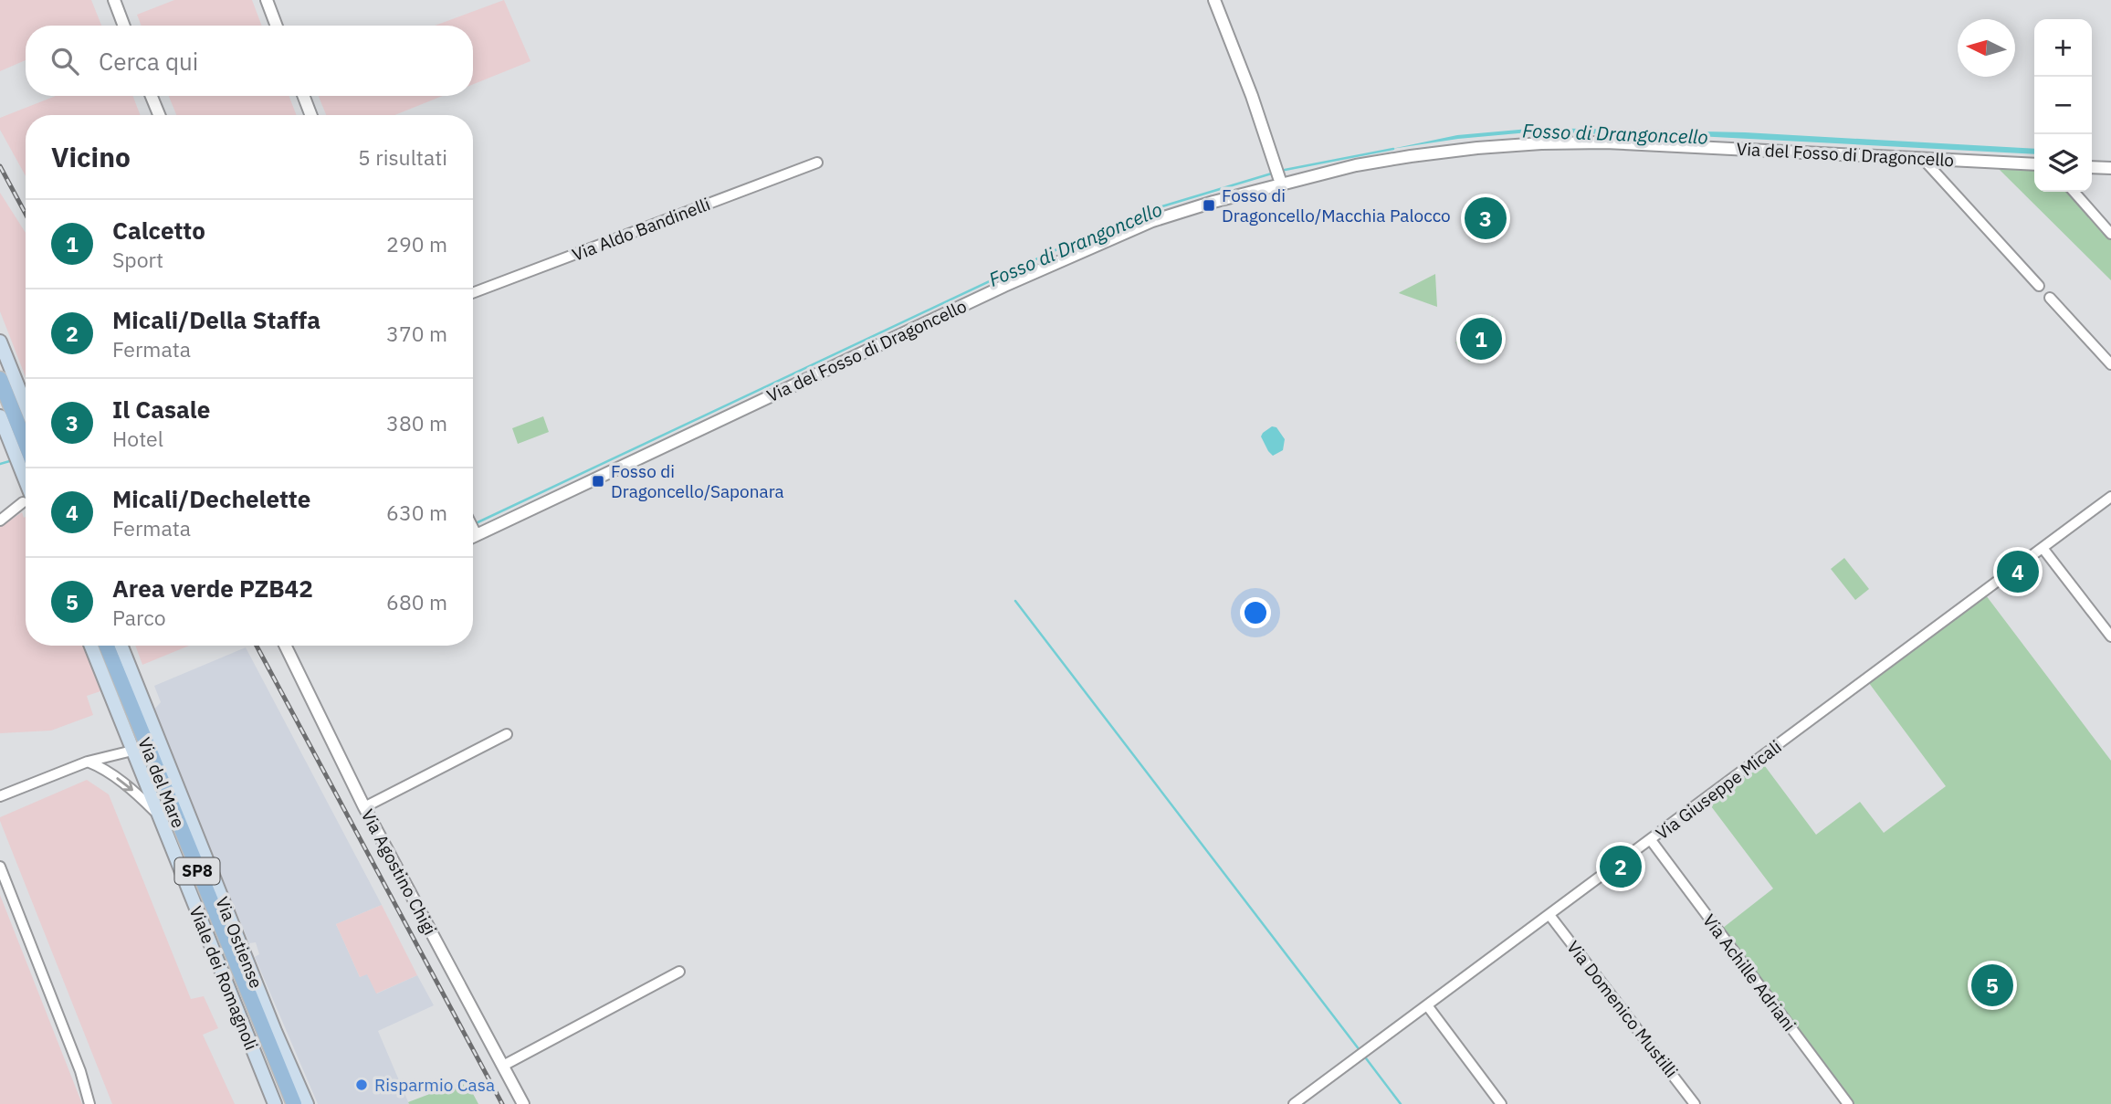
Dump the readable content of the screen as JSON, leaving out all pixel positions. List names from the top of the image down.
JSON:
{
  "streets": {
    "main road": [
      "Via del Mare",
      "SP8",
      "Via Ostiense",
      "Viale dei Romagnoli"
    ],
    "street": [
      "Via del Fosso di Dragoncello",
      "Via Aldo Bandinelli",
      "Via Giuseppe Micali",
      "Via Agostino Chigi",
      "Via Achille Adriani",
      "Via Domenico Mustilli"
    ]
  },
  "crossings": [
    ["Via Giuseppe Micali", "Via Achille Adriani"],
    ["Via Giuseppe Micali", "Via Domenico Mustilli"]
  ],
  "water": ["Fosso di Drangoncello"],
  "places": {
    "transit": ["Fosso di Dragoncello/Macchia Palocco", "Fosso di Dragoncello/Saponara"],
    "other": ["Risparmio Casa"]
  },
  "north": "left",
  "page": {
    "map_buttons": ["+", "−"],
    "search": "Cerca qui",
    "heading": ["Vicino", "5 risultati"],
    "pins": [
      "3",
      "1",
      "4",
      "2",
      "5"
    ],
    "list": [
      {
        "mark": "1",
        "name": "Calcetto",
        "note": "Sport",
        "value": "290 m"
      },
      {
        "mark": "2",
        "name": "Micali/Della Staffa",
        "note": "Fermata",
        "value": "370 m"
      },
      {
        "mark": "3",
        "name": "Il Casale",
        "note": "Hotel",
        "value": "380 m"
      },
      {
        "mark": "4",
        "name": "Micali/Dechelette",
        "note": "Fermata",
        "value": "630 m"
      },
      {
        "mark": "5",
        "name": "Area verde PZB42",
        "note": "Parco",
        "value": "680 m"
      }
    ]
  }
}
